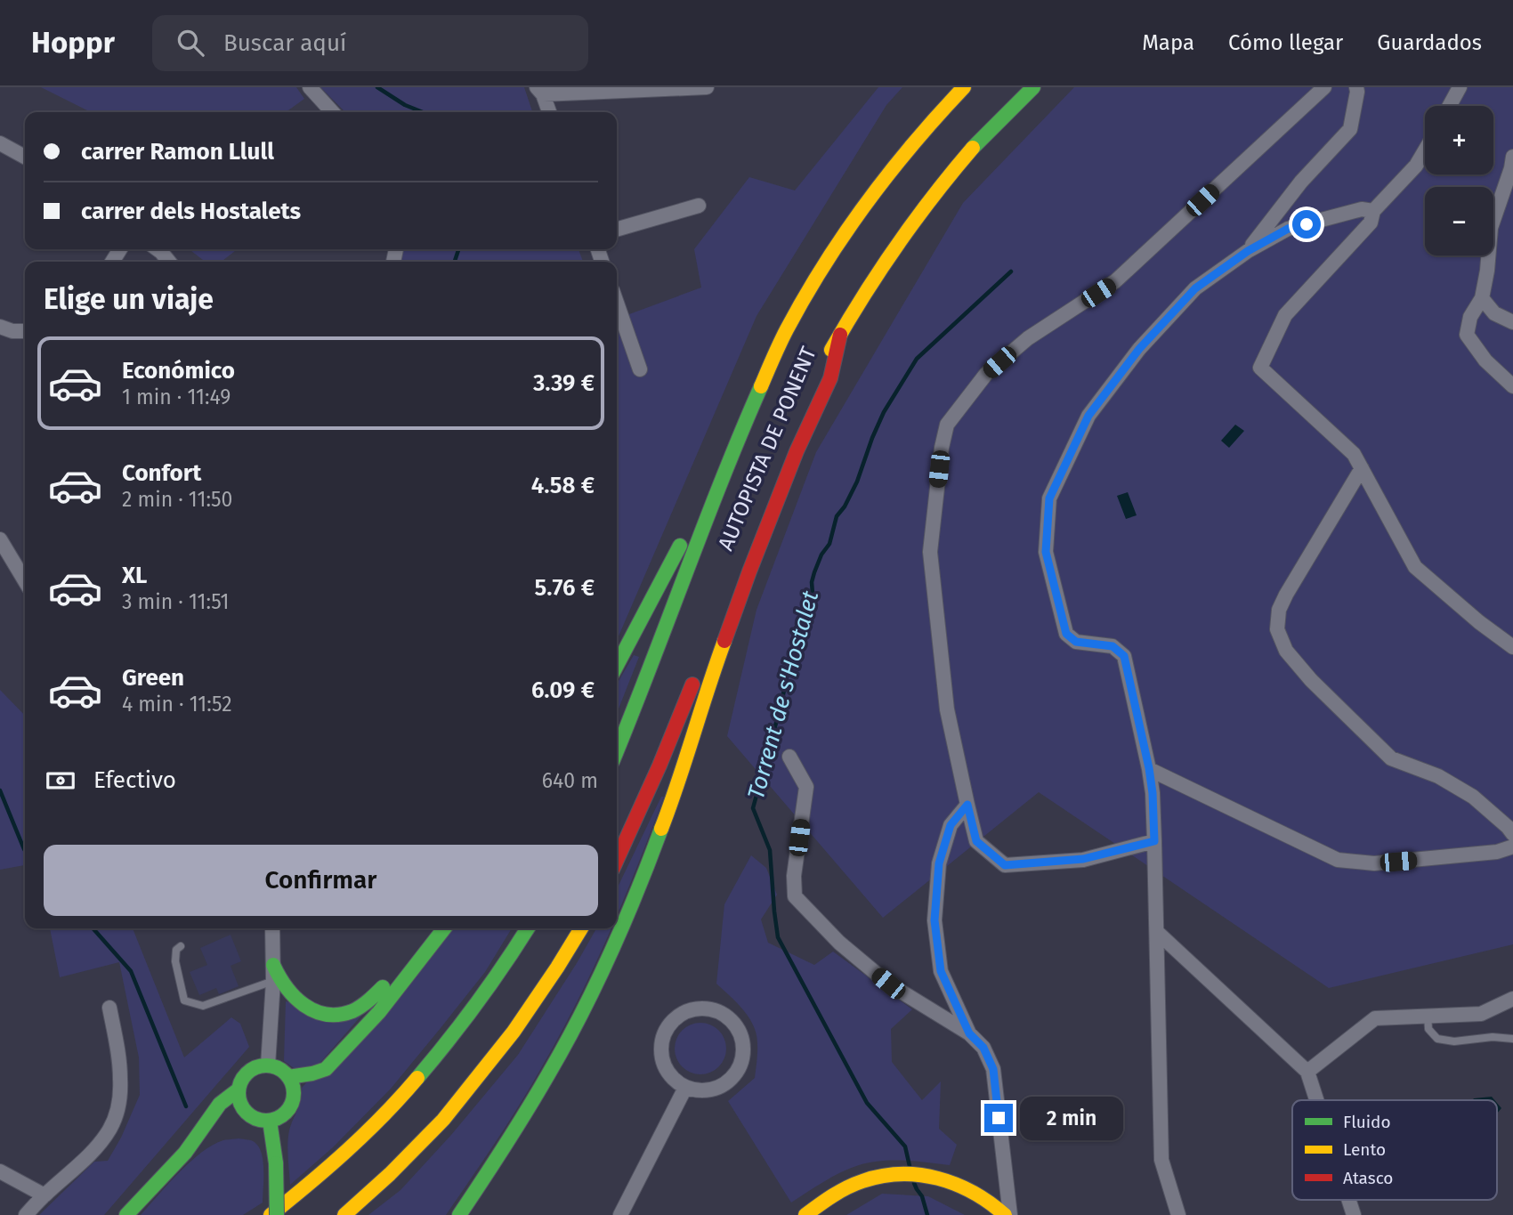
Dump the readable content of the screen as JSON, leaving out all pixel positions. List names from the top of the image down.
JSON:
{
  "streets": {
    "main road": ["AUTOPISTA DE PONENT"]
  },
  "water": ["Torrent de s'Hostalet"],
  "legend": ["Fluido", "Lento", "Atasco"],
  "page": {
    "header": "Hoppr",
    "search": "Buscar aquí",
    "nav": ["Mapa", "Cómo llegar", "Guardados"],
    "map_buttons": ["+", "−"],
    "banner": ["carrer Ramon Llull", "carrer dels Hostalets"],
    "heading": "Elige un viaje",
    "list": [
      {
        "name": "Económico",
        "note": "1 min · 11:49",
        "value": "3.39 €"
      },
      {
        "name": "Confort",
        "note": "2 min · 11:50",
        "value": "4.58 €"
      },
      {
        "name": "XL",
        "note": "3 min · 11:51",
        "value": "5.76 €"
      },
      {
        "name": "Green",
        "note": "4 min · 11:52",
        "value": "6.09 €"
      }
    ],
    "pay": ["Efectivo", "640 m"],
    "buttons": "Confirmar",
    "bubble": "2 min"
  }
}
